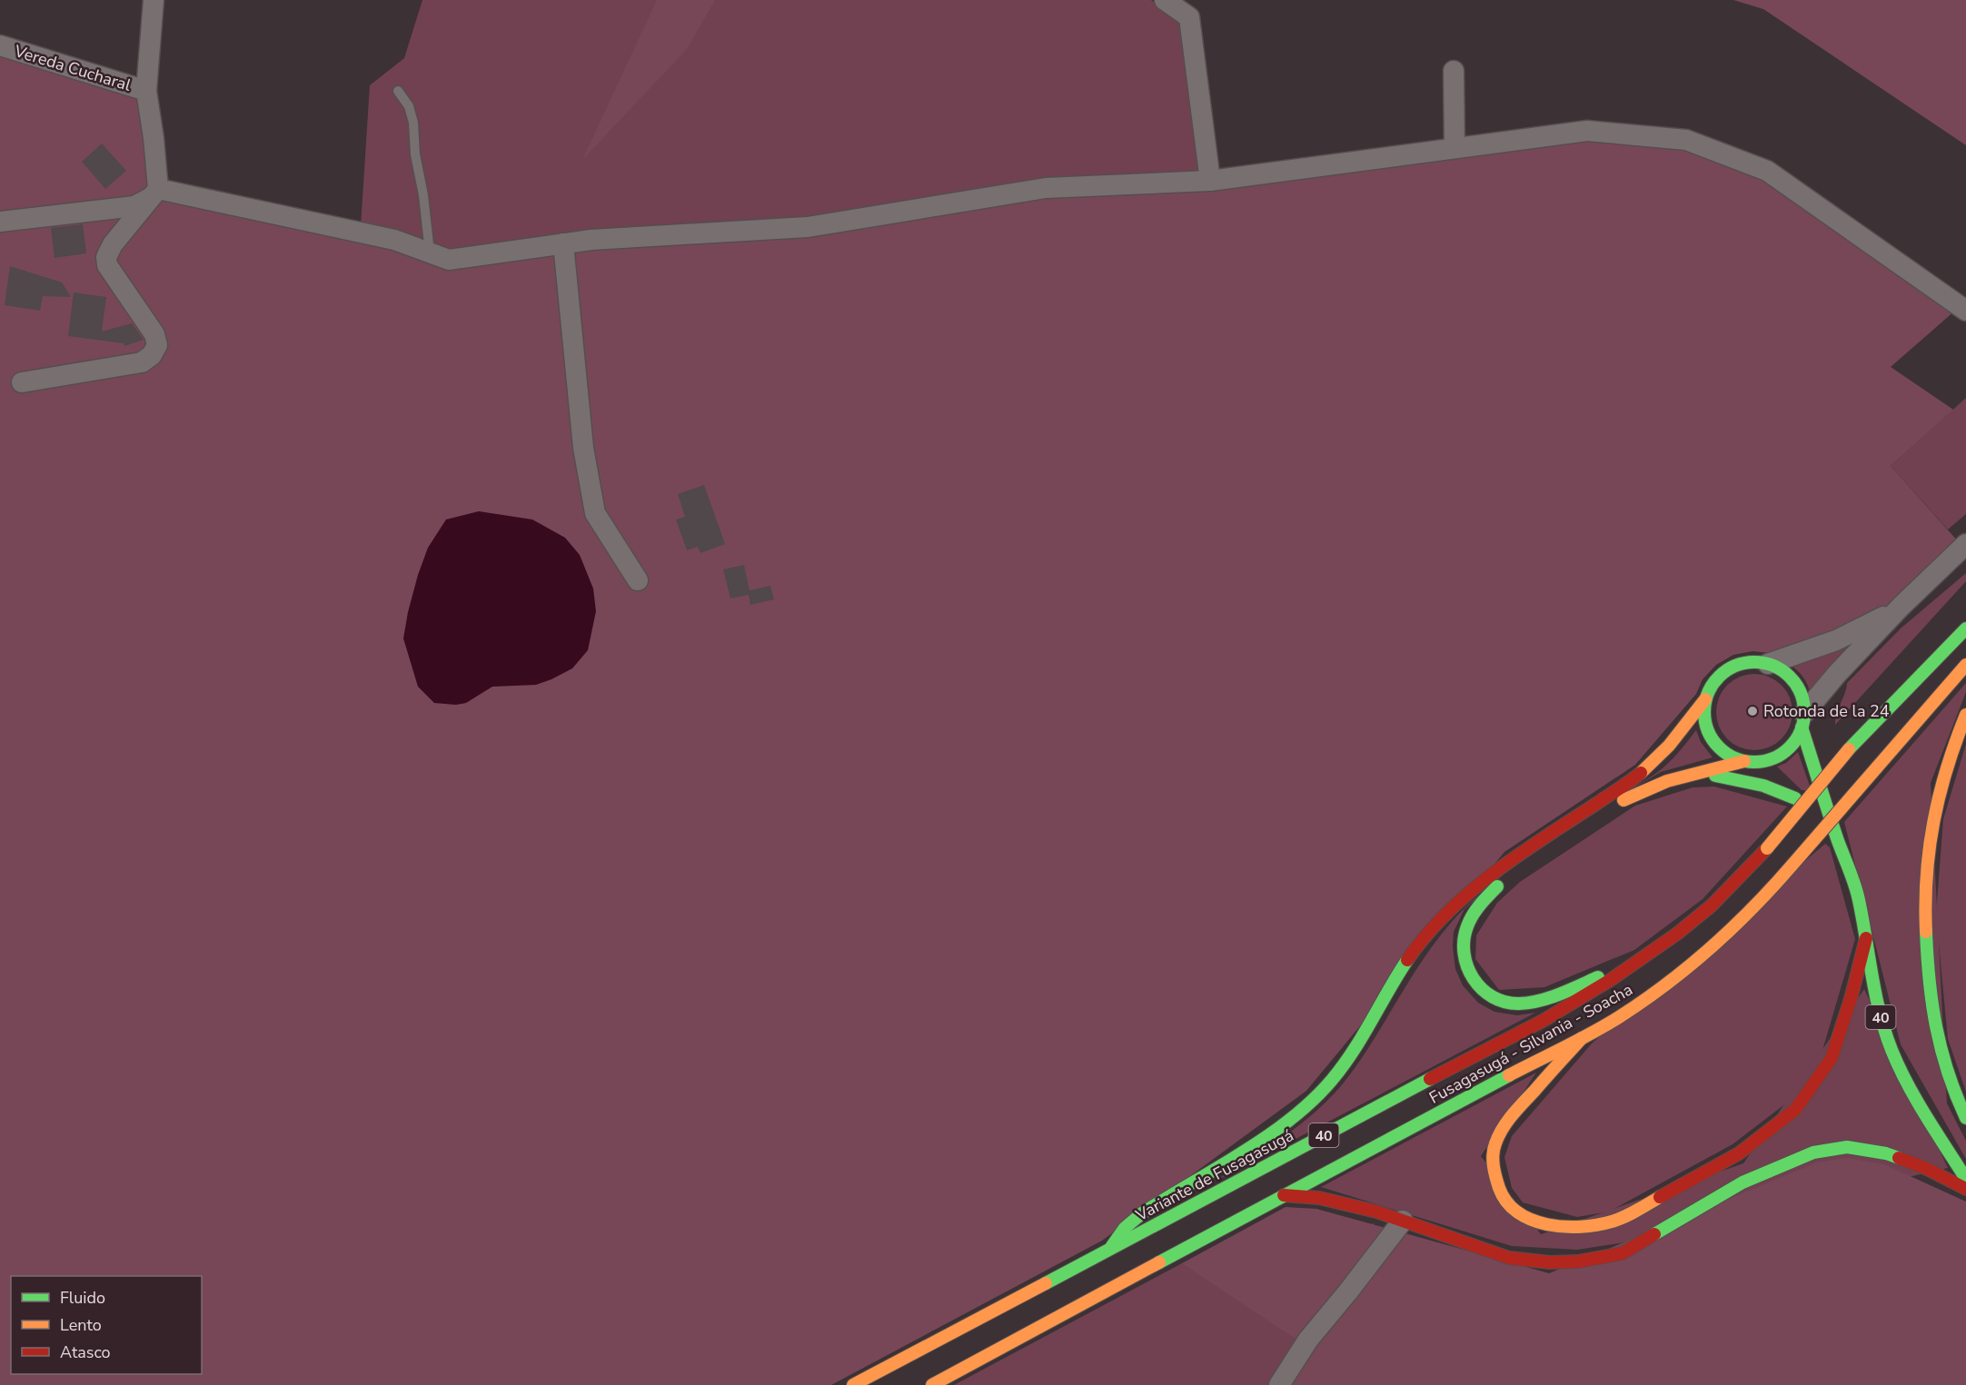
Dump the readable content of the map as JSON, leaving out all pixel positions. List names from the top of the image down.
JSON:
{
  "streets": {
    "main road": ["40", "Fusagasugá - Silvania - Soacha", "Variante de Fusagasugá"],
    "street": ["Vereda Cucharal"]
  },
  "crossings": [
    ["40", "Fusagasugá - Silvania - Soacha"],
    ["40", "Variante de Fusagasugá"]
  ],
  "places": ["Rotonda de la 24"],
  "legend": ["Fluido", "Lento", "Atasco"]
}
